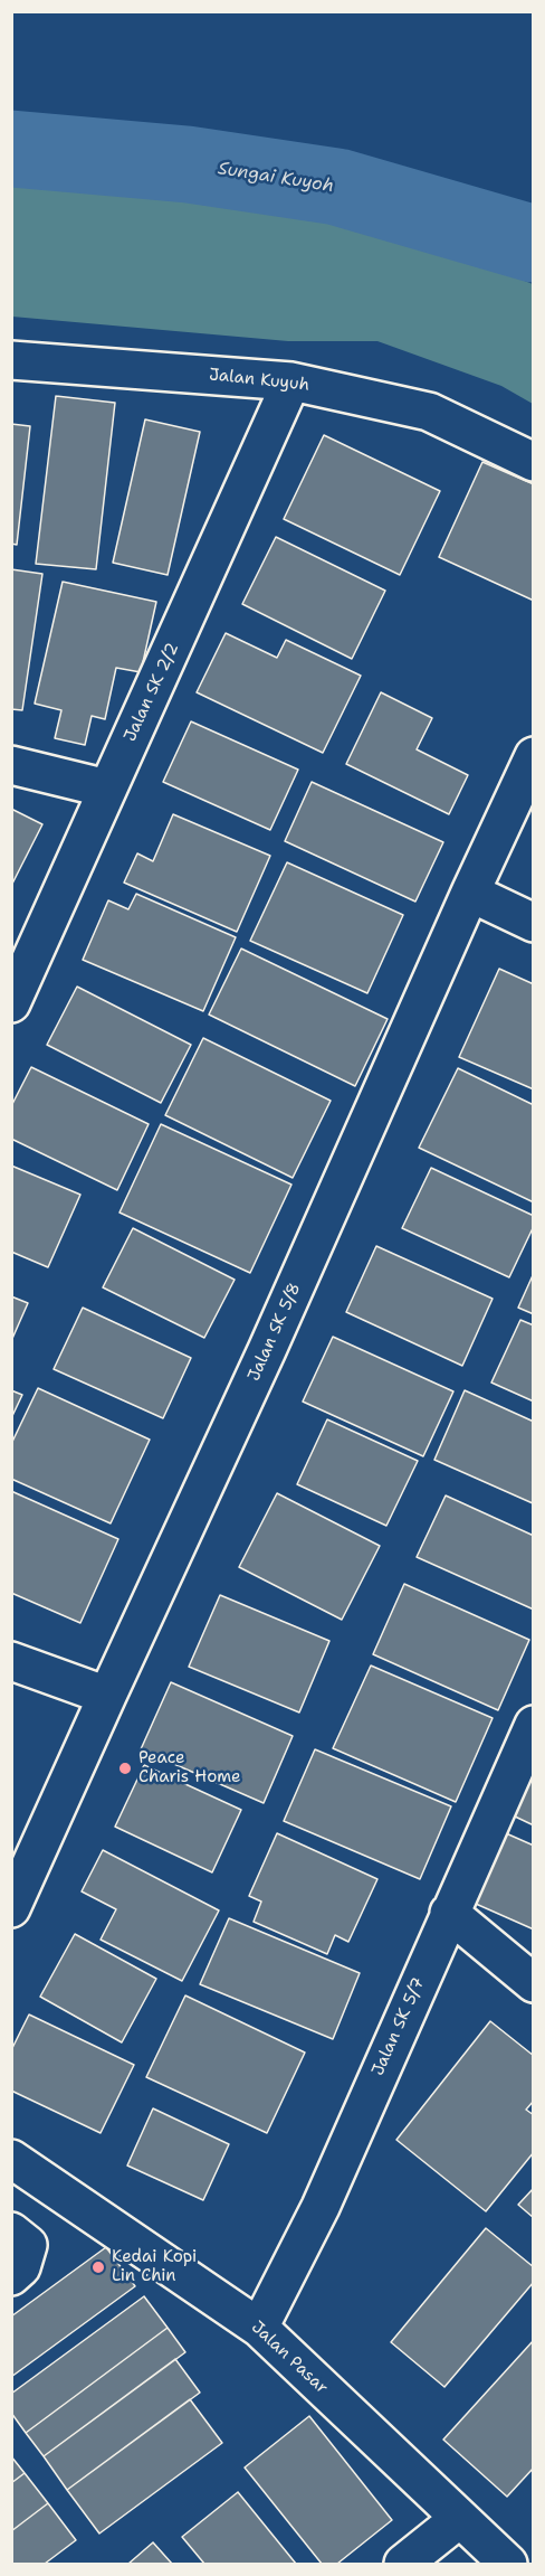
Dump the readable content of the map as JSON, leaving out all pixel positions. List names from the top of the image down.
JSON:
{
  "streets": {
    "street": [
      "Jalan Kuyuh",
      "Jalan SK 2/2",
      "Jalan SK 5/8",
      "Jalan SK 5/7",
      "Jalan Pasar"
    ]
  },
  "crossings": [
    ["Jalan Kuyuh", "Jalan SK 2/2"],
    ["Jalan SK 5/7", "Jalan Pasar"]
  ],
  "water": ["Sungai Kuyoh"],
  "places": ["Peace Charis Home", "Kedai Kopi Lin Chin"]
}
